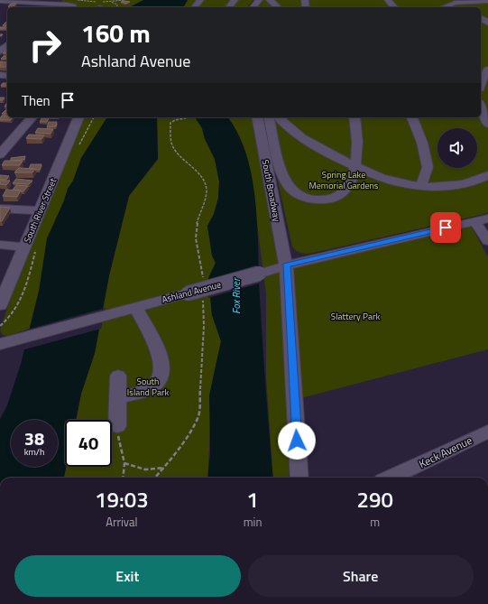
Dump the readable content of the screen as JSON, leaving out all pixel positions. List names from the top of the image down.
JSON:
{
  "streets": {
    "street": [
      "South Broadway",
      "South River Street",
      "Ashland Avenue",
      "Keck Avenue"
    ]
  },
  "crossings": [
    ["South Broadway", "Ashland Avenue"]
  ],
  "water": ["Fox River"],
  "parks": ["Spring Lake Memorial Gardens", "Slattery Park", "South Island Park"],
  "page": {
    "turn": ["160 m", "Ashland Avenue"],
    "then": "Then",
    "speed": "38 km/h",
    "limit": "40",
    "eta": [
      "19:03",
      "Arrival",
      "1",
      "min",
      "290",
      "m"
    ],
    "buttons": ["Exit", "Share"]
  }
}
